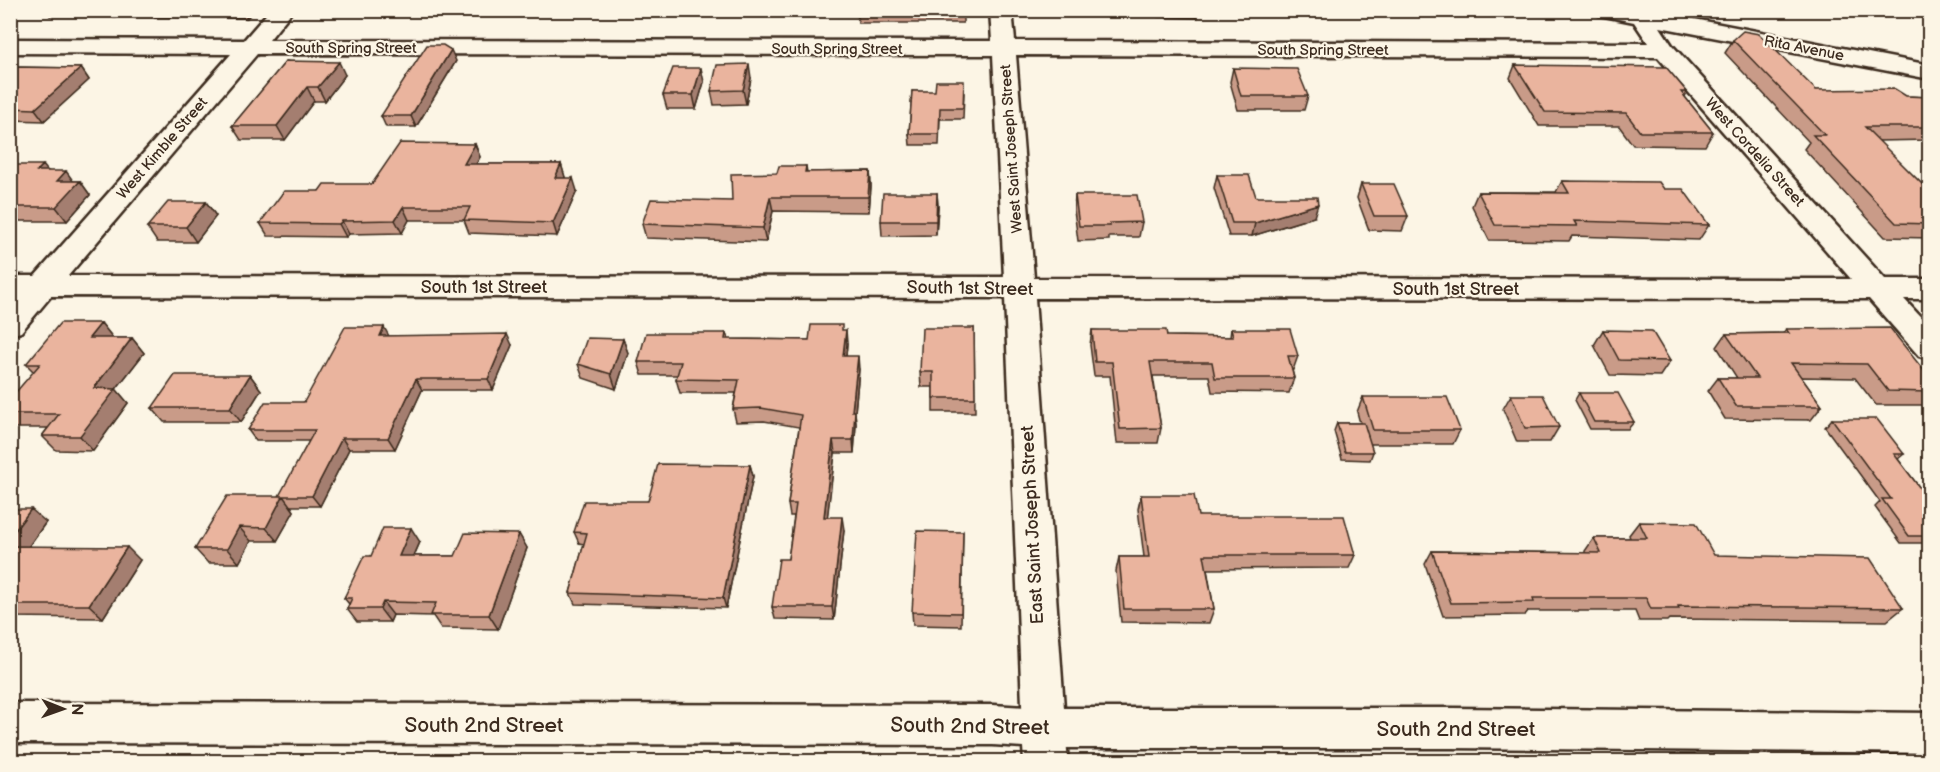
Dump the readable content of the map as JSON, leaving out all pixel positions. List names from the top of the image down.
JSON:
{
  "streets": {
    "street": [
      "South Spring Street",
      "Rita Avenue",
      "West Kimble Street",
      "West Saint Joseph Street",
      "West Cordelia Street",
      "South 1st Street",
      "East Saint Joseph Street",
      "South 2nd Street"
    ]
  },
  "crossings": [
    ["South Spring Street", "West Kimble Street"],
    ["South Spring Street", "West Saint Joseph Street"],
    ["South Spring Street", "West Cordelia Street"],
    ["Rita Avenue", "West Cordelia Street"],
    ["West Kimble Street", "South 1st Street"],
    ["West Saint Joseph Street", "South 1st Street"],
    ["West Saint Joseph Street", "East Saint Joseph Street"],
    ["West Cordelia Street", "South 1st Street"],
    ["South 1st Street", "East Saint Joseph Street"],
    ["East Saint Joseph Street", "South 2nd Street"]
  ],
  "north": "right"
}
